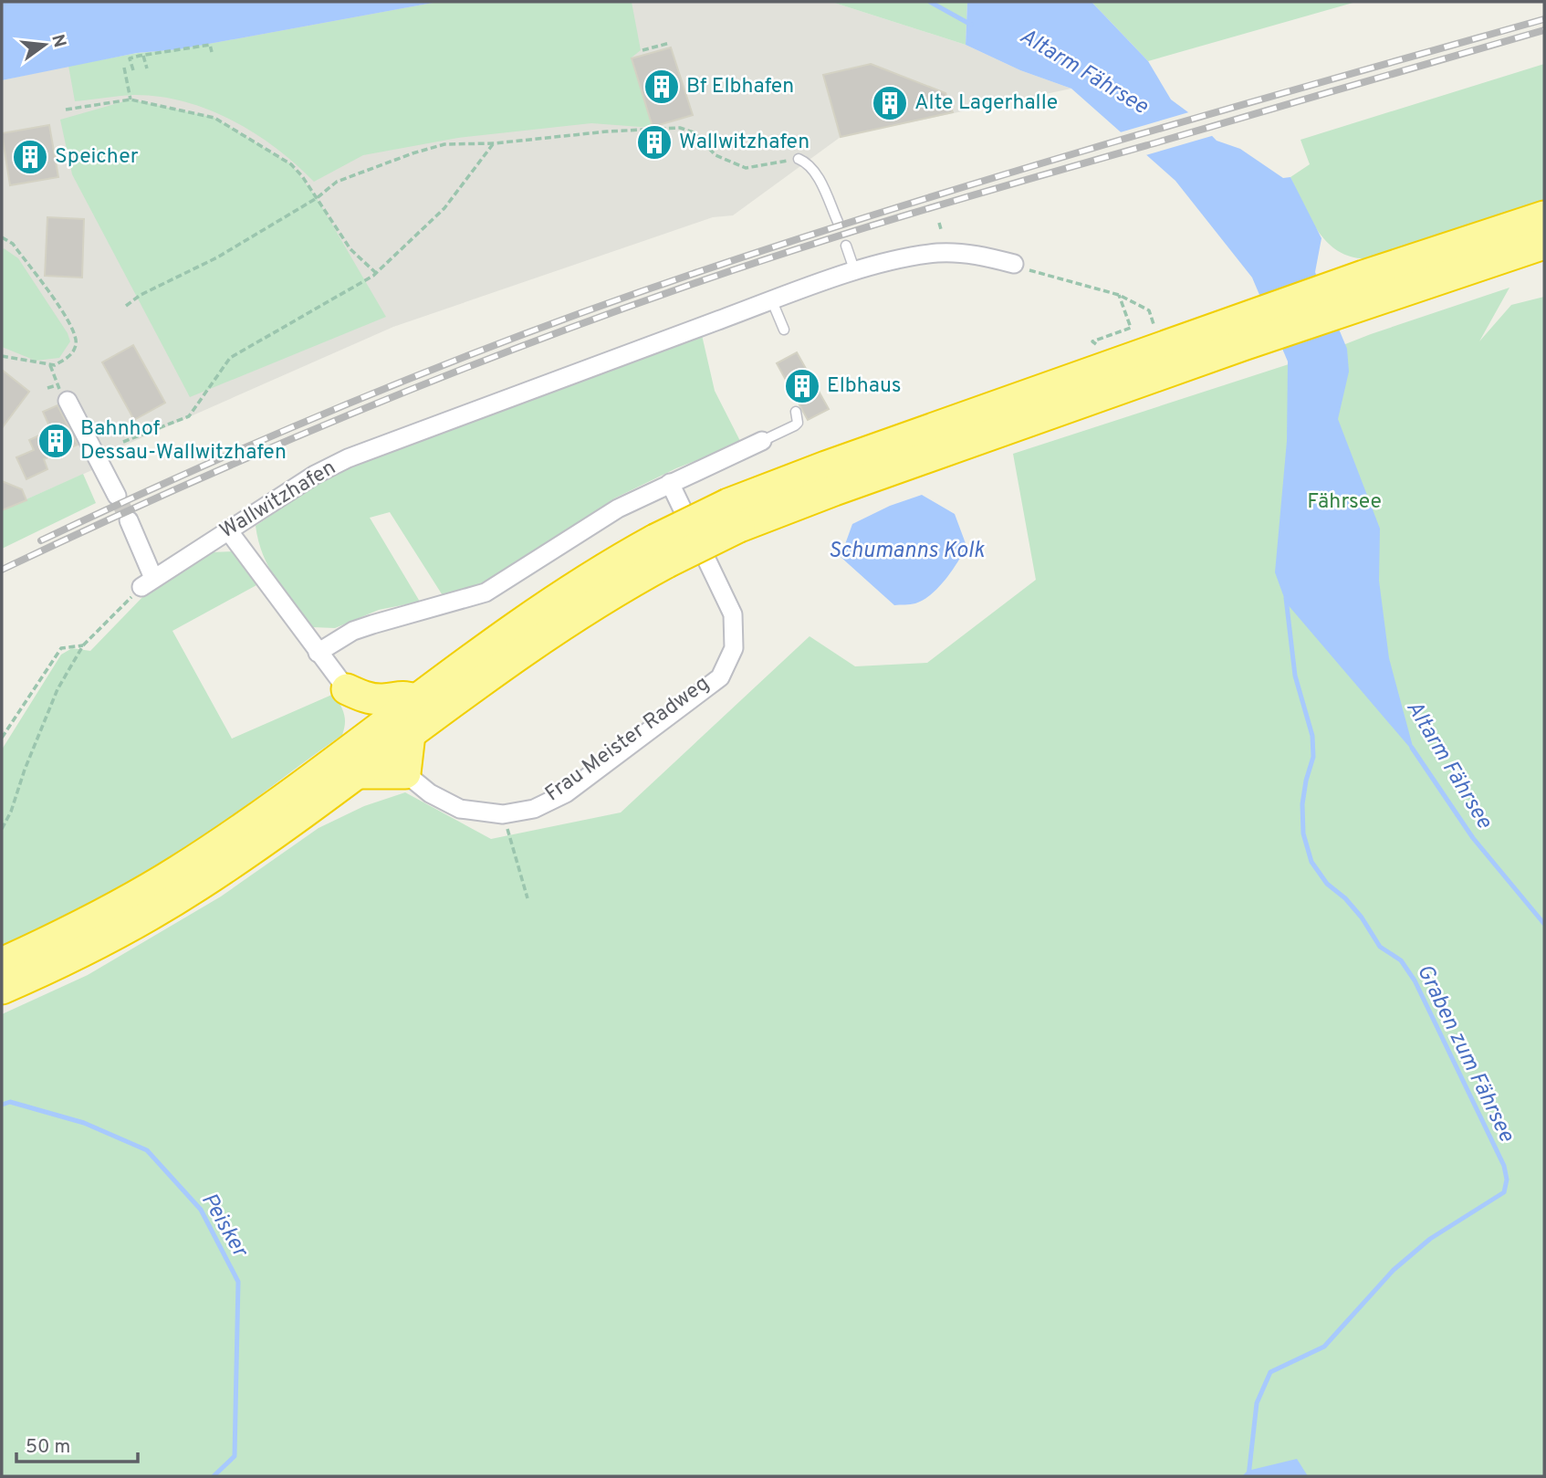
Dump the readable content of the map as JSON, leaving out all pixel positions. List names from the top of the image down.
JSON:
{
  "streets": {
    "street": ["Wallwitzhafen"]
  },
  "water": [
    "Altarm Fährsee",
    "Schumanns Kolk",
    "Graben zum Fährsee",
    "Peisker"
  ],
  "parks": ["Fährsee"],
  "places": {
    "building": [
      "Bf Elbhafen",
      "Alte Lagerhalle",
      "Wallwitzhafen",
      "Speicher",
      "Elbhaus",
      "Bahnhof Dessau-Wallwitzhafen"
    ]
  },
  "scale_bar": "50 m",
  "north": "right"
}
